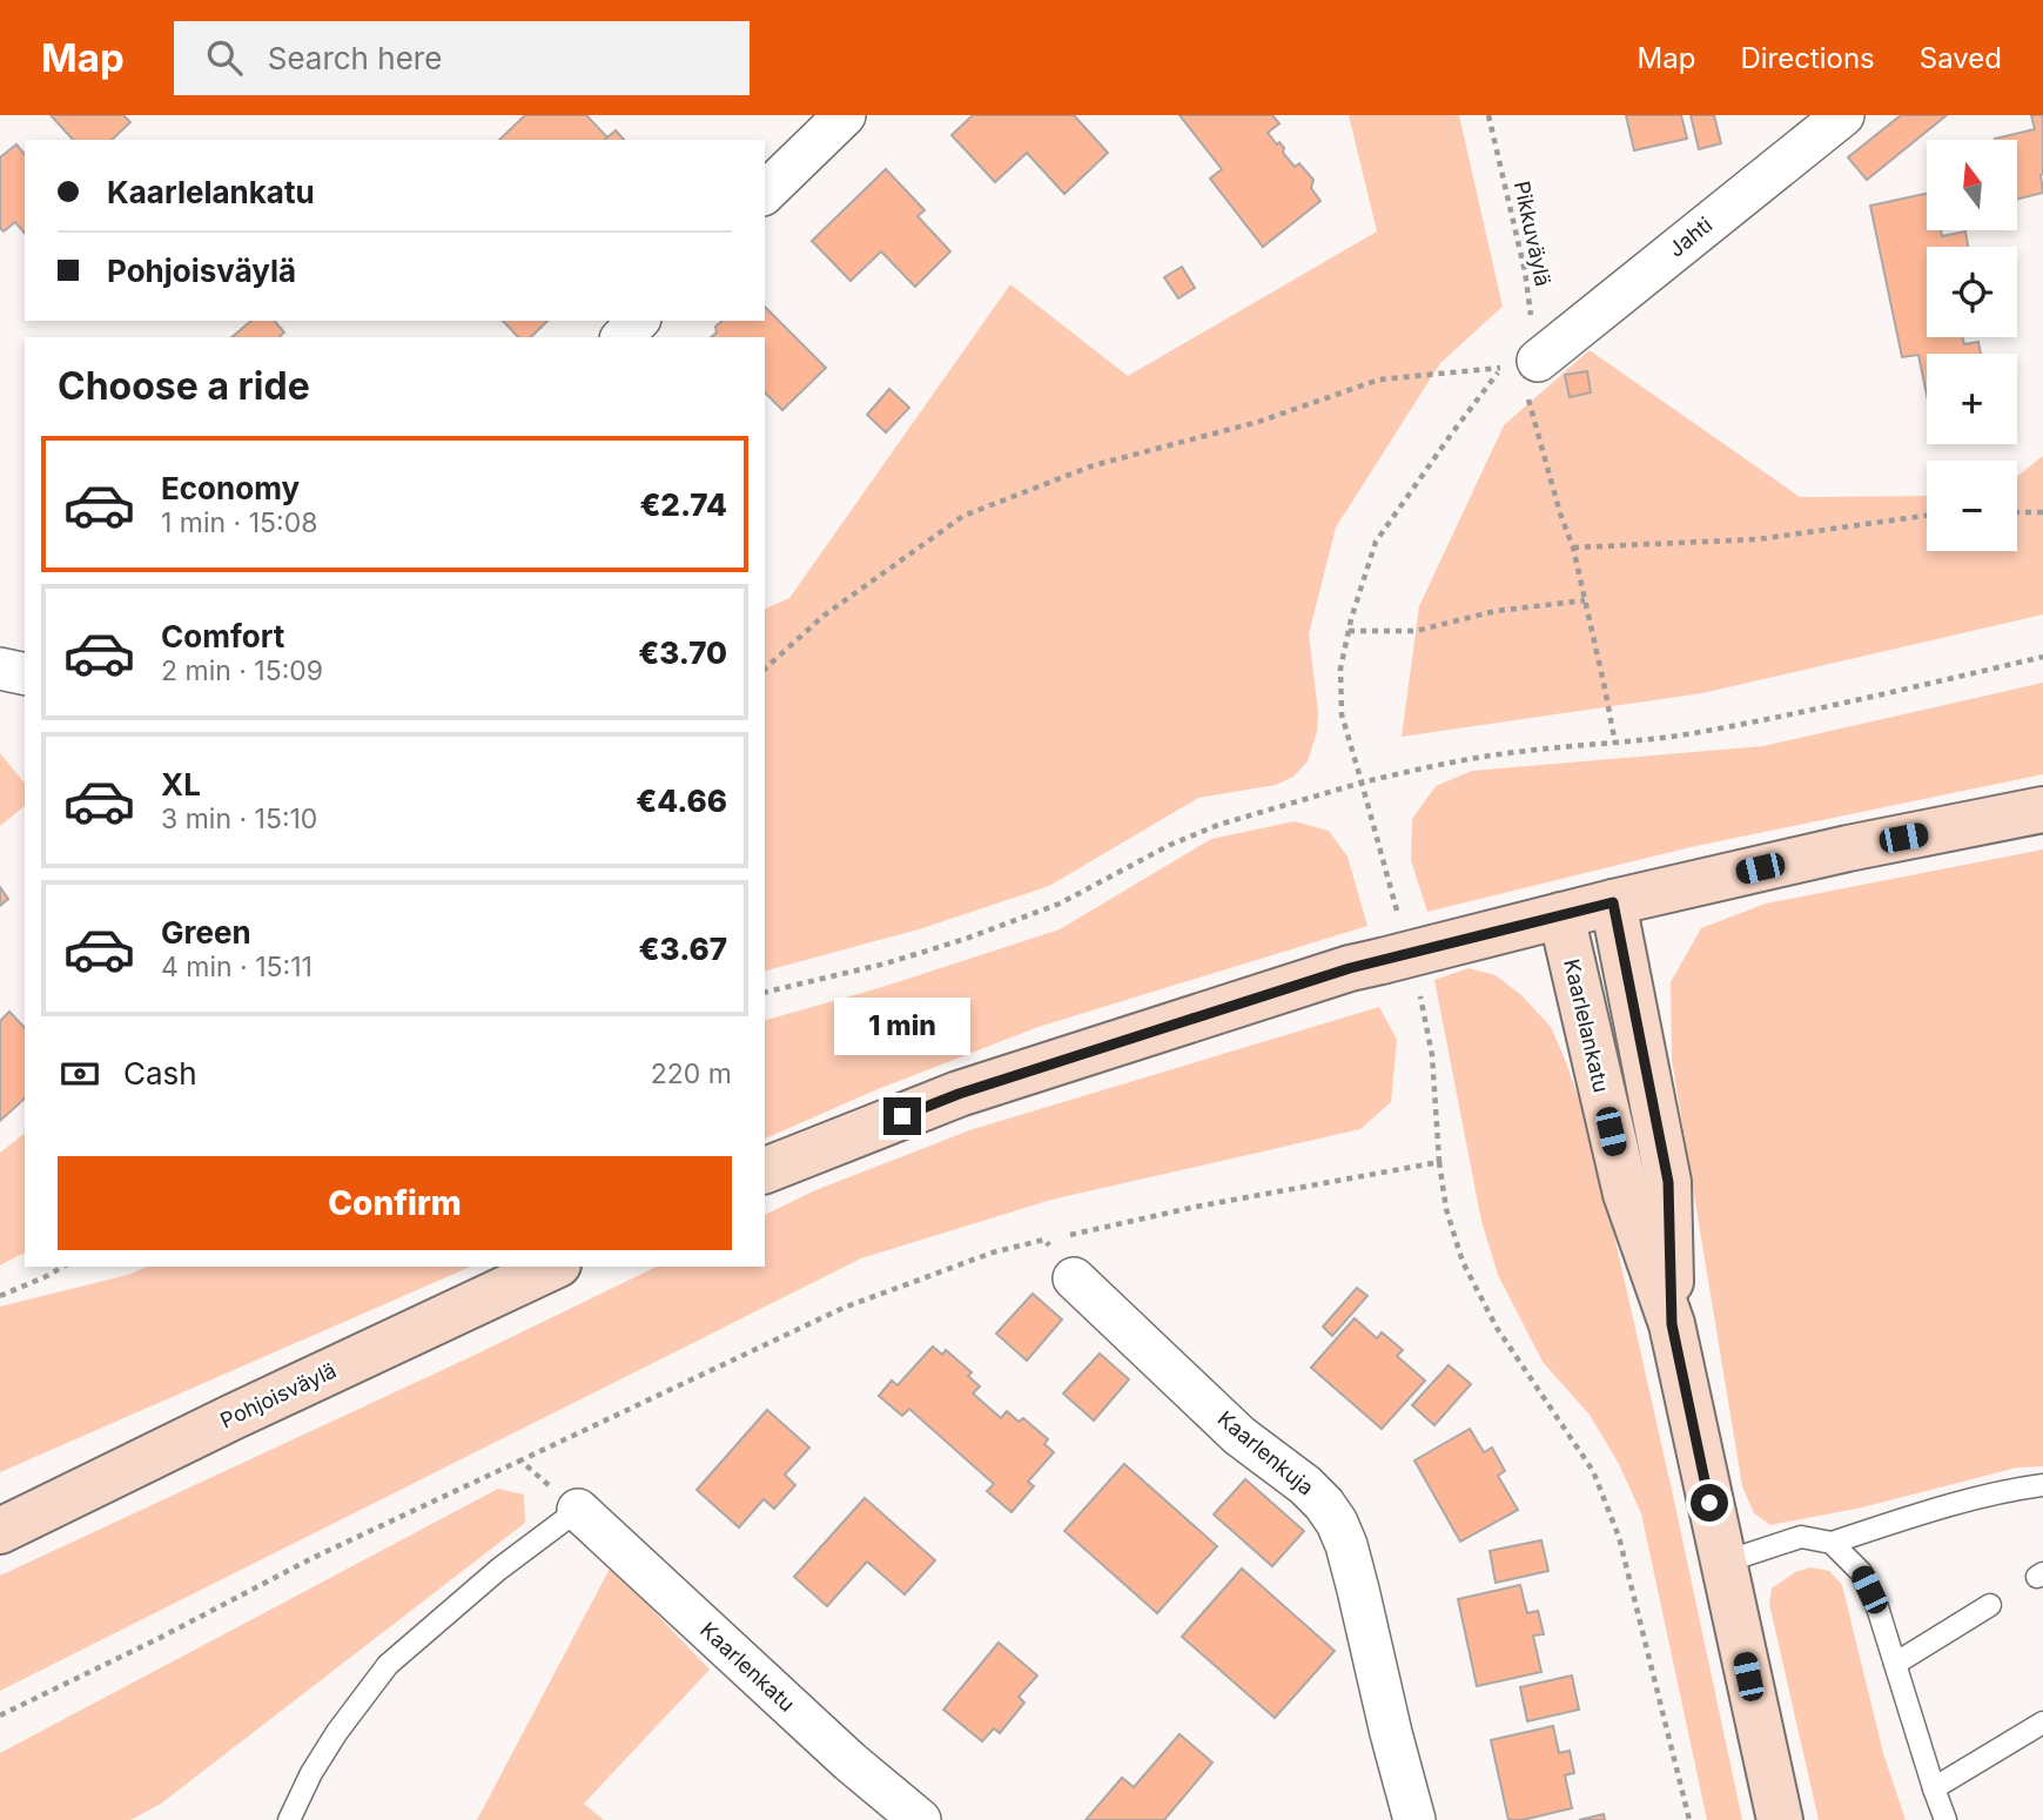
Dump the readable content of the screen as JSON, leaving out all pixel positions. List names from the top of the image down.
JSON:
{
  "streets": {
    "main road": ["Kaarlelankatu", "Pohjoisväylä"],
    "street": ["Jahti", "Kaarlenkuja", "Kaarlenkatu"],
    "path": ["Pikkuväylä"]
  },
  "crossings": [
    ["Pikkuväylä", "Jahti"]
  ],
  "north": "top",
  "page": {
    "header": "Map",
    "search": "Search here",
    "nav": ["Map", "Directions", "Saved"],
    "map_buttons": ["+", "−"],
    "banner": ["Kaarlelankatu", "Pohjoisväylä"],
    "heading": "Choose a ride",
    "list": [
      {
        "name": "Economy",
        "note": "1 min · 15:08",
        "value": "€2.74"
      },
      {
        "name": "Comfort",
        "note": "2 min · 15:09",
        "value": "€3.70"
      },
      {
        "name": "XL",
        "note": "3 min · 15:10",
        "value": "€4.66"
      },
      {
        "name": "Green",
        "note": "4 min · 15:11",
        "value": "€3.67"
      }
    ],
    "bubble": "1 min",
    "pay": ["Cash", "220 m"],
    "buttons": "Confirm"
  }
}
